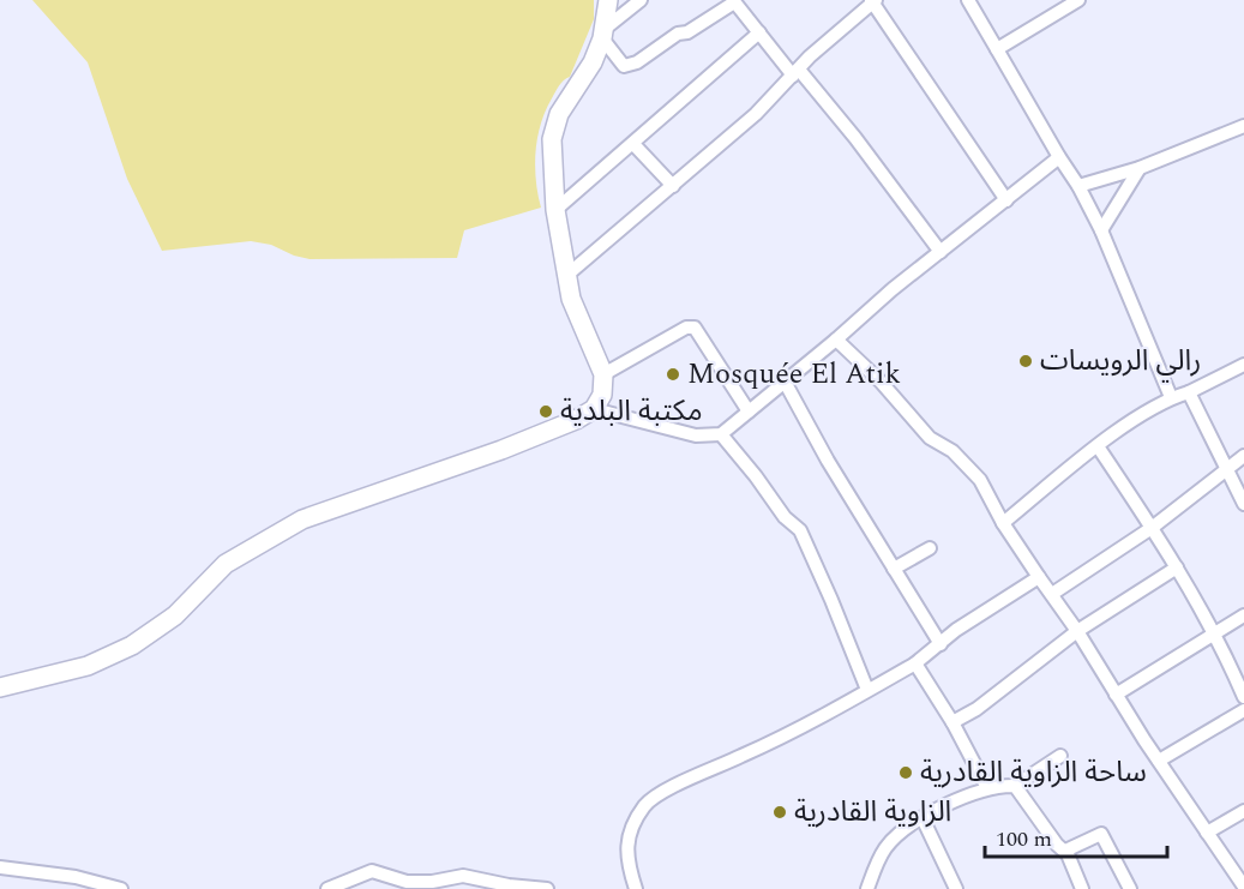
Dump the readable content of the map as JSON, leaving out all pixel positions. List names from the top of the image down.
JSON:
{
  "places": [
    "رالي الرويسات",
    "Mosquée El Atik",
    "مكتبة البلدية",
    "ساحة الزاوية القادرية",
    "الزاوية القادرية"
  ],
  "scale_bar": "100 m"
}
